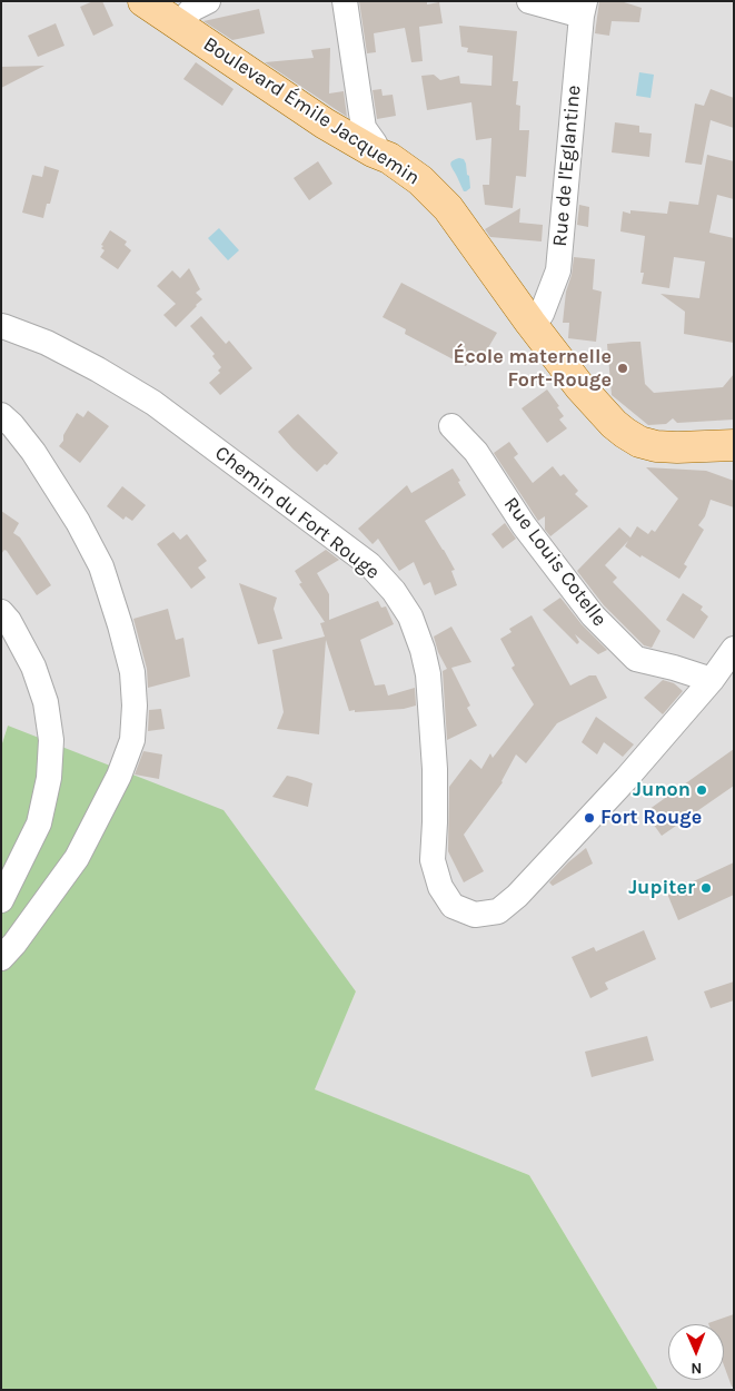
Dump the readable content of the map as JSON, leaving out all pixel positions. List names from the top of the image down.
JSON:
{
  "streets": {
    "main road": ["Boulevard Émile Jacquemin"],
    "street": ["Rue de l'Eglantine", "Chemin du Fort Rouge", "Rue Louis Cotelle"]
  },
  "crossings": [
    ["Boulevard Émile Jacquemin", "Rue de l'Eglantine"],
    ["Chemin du Fort Rouge", "Rue Louis Cotelle"]
  ],
  "places": [
    "École maternelle Fort-Rouge",
    "Junon",
    "Fort Rouge",
    "Jupiter"
  ],
  "north": "bottom"
}
